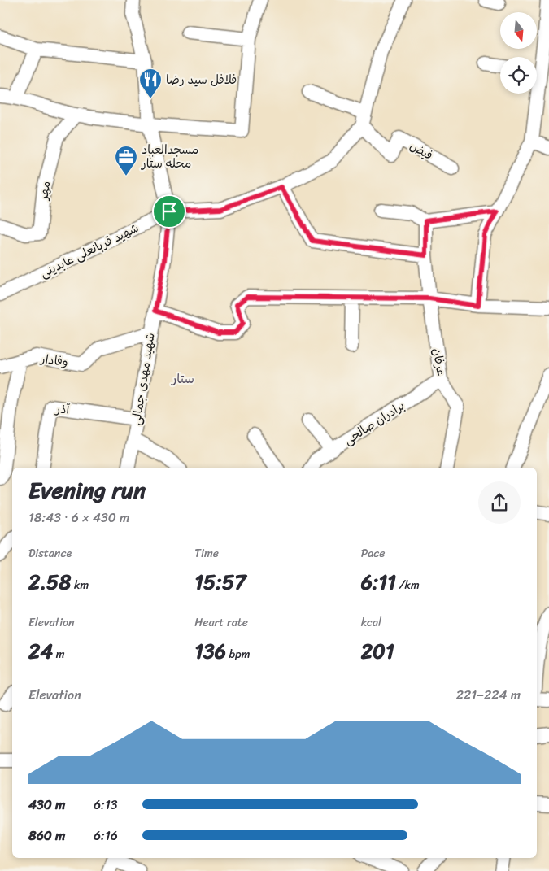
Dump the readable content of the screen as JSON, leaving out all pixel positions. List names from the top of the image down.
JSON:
{
  "streets": {
    "street": [
      "فیض",
      "مهر",
      "شهید قربانعلی عابدینی",
      "وفادار",
      "عرفان",
      "شهید مهدی جمالی",
      "آذر",
      "برادران صالحی"
    ]
  },
  "crossings": [
    ["فیض", "شهید قربانعلی عابدینی"],
    ["شهید قربانعلی عابدینی", "شهید مهدی جمالی"],
    ["وفادار", "شهید مهدی جمالی"],
    ["عرفان", "برادران صالحی"],
    ["شهید مهدی جمالی", "آذر"]
  ],
  "districts": ["ستار"],
  "places": {
    "restaurant": ["فلافل سید رضا"],
    "office": ["مسجدالعباد محله ستار"]
  },
  "north": "bottom",
  "page": {
    "heading": ["Evening run", "18:43 · 6 × 430 m"],
    "stats": [
      ["Distance", "2.58 km"],
      ["Time", "15:57"],
      ["Pace", "6:11 /km"],
      ["Elevation", "24 m"],
      ["Heart rate", "136 bpm"],
      ["kcal", "201"]
    ],
    "chart": ["Elevation", "221–224 m"],
    "list": [
      {
        "name": "430 m",
        "note": "6:13"
      },
      {
        "name": "860 m",
        "note": "6:16"
      }
    ]
  }
}
